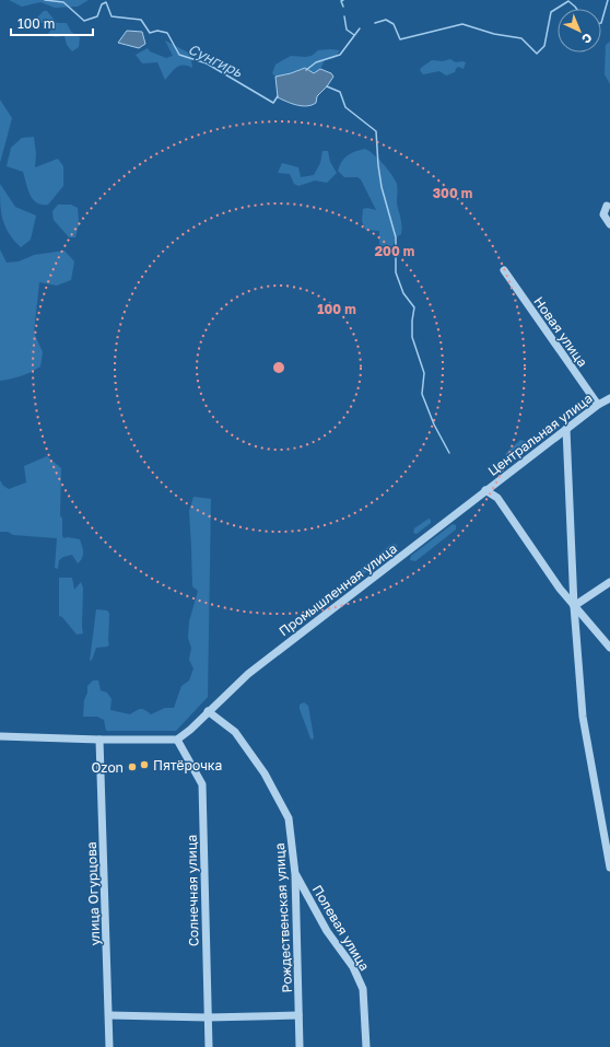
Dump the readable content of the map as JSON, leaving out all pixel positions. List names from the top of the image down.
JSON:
{
  "streets": {
    "street": [
      "Новая улица",
      "Центральная улица",
      "Промышленная улица",
      "Солнечная улица",
      "улица Огурцова",
      "Рождественская улица",
      "Полевая улица"
    ]
  },
  "crossings": [
    ["Новая улица", "Центральная улица"],
    ["Центральная улица", "Промышленная улица"],
    ["Промышленная улица", "Солнечная улица"],
    ["Промышленная улица", "Рождественская улица"],
    ["Рождественская улица", "Полевая улица"]
  ],
  "water": ["Сунгирь"],
  "places": ["Пятёрочка", "Ozon"],
  "scale_bar": "100 m",
  "north": "bottom right",
  "rings": ["300 m", "200 m", "100 m"]
}
